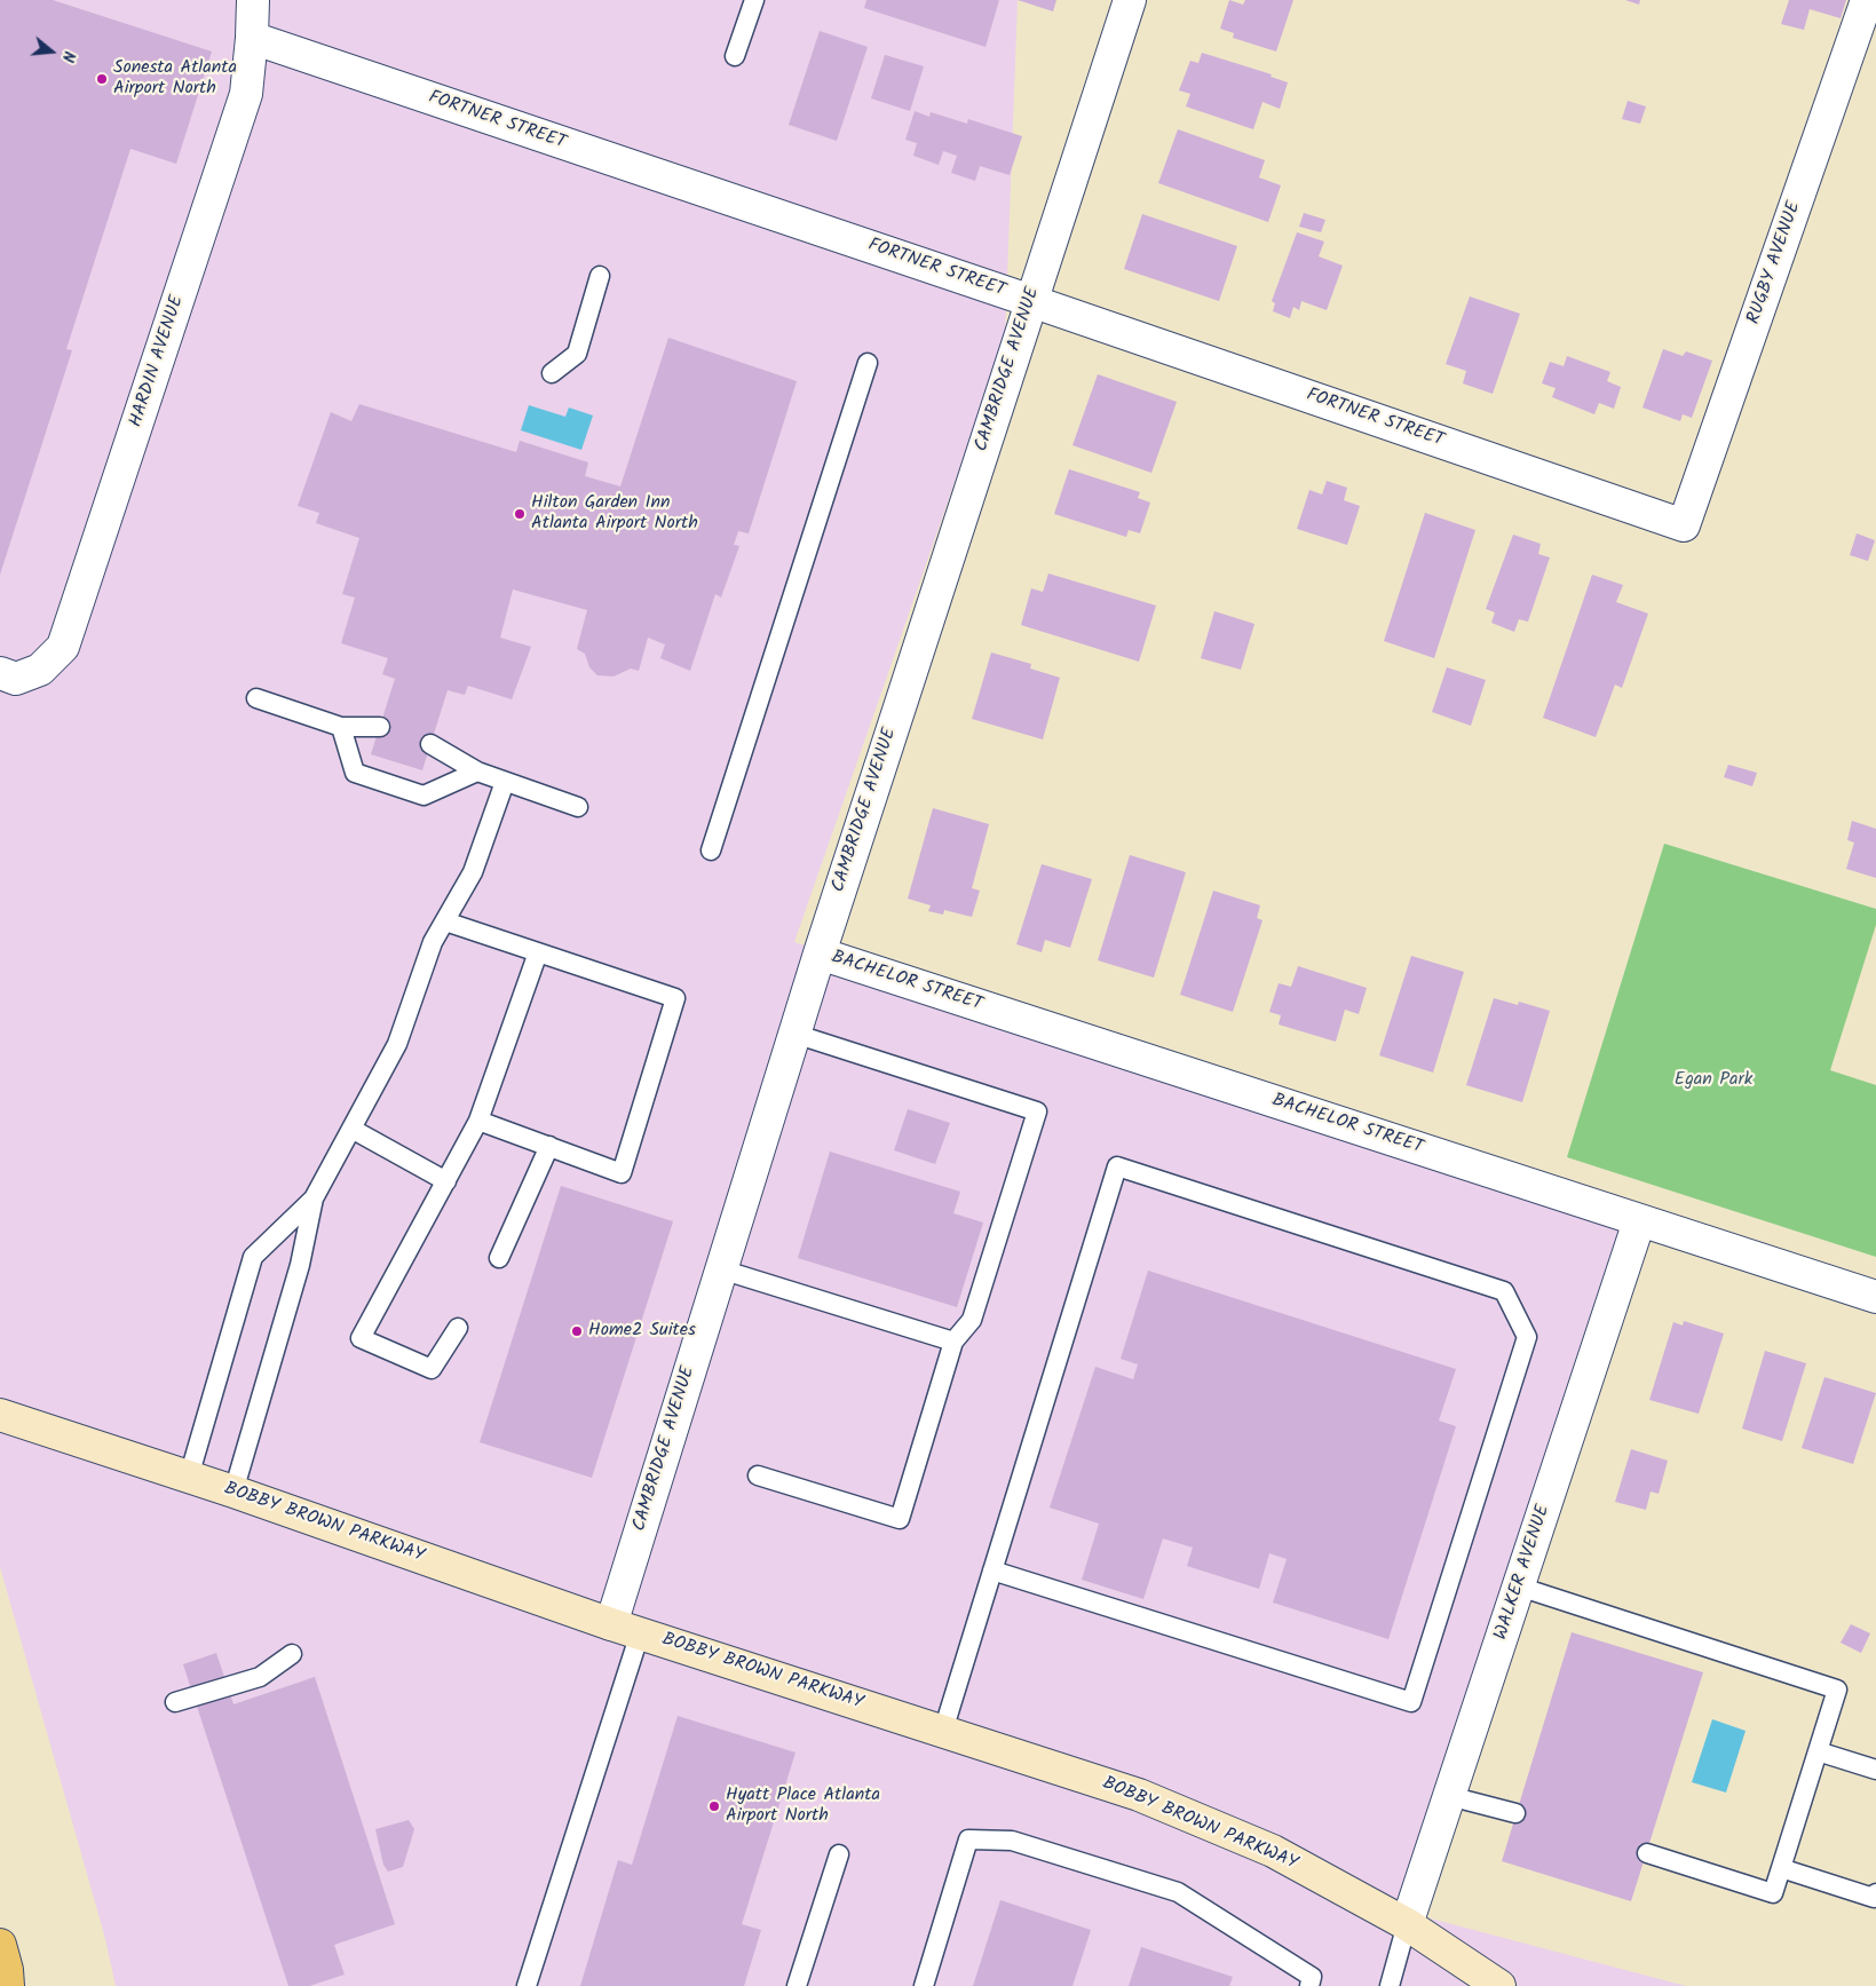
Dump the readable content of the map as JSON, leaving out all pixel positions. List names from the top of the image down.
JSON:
{
  "streets": {
    "main road": ["BOBBY BROWN PARKWAY"],
    "street": [
      "FORTNER STREET",
      "RUGBY AVENUE",
      "HARDIN AVENUE",
      "CAMBRIDGE AVENUE",
      "BACHELOR STREET",
      "WALKER AVENUE"
    ]
  },
  "crossings": [
    ["FORTNER STREET", "RUGBY AVENUE"],
    ["FORTNER STREET", "HARDIN AVENUE"],
    ["FORTNER STREET", "CAMBRIDGE AVENUE"],
    ["CAMBRIDGE AVENUE", "BACHELOR STREET"],
    ["CAMBRIDGE AVENUE", "BOBBY BROWN PARKWAY"],
    ["BACHELOR STREET", "WALKER AVENUE"],
    ["BOBBY BROWN PARKWAY", "WALKER AVENUE"]
  ],
  "parks": ["Egan Park"],
  "places": [
    "Sonesta Atlanta Airport North",
    "Hilton Garden Inn Atlanta Airport North",
    "Home2 Suites",
    "Hyatt Place Atlanta Airport North"
  ],
  "north": "right"
}
